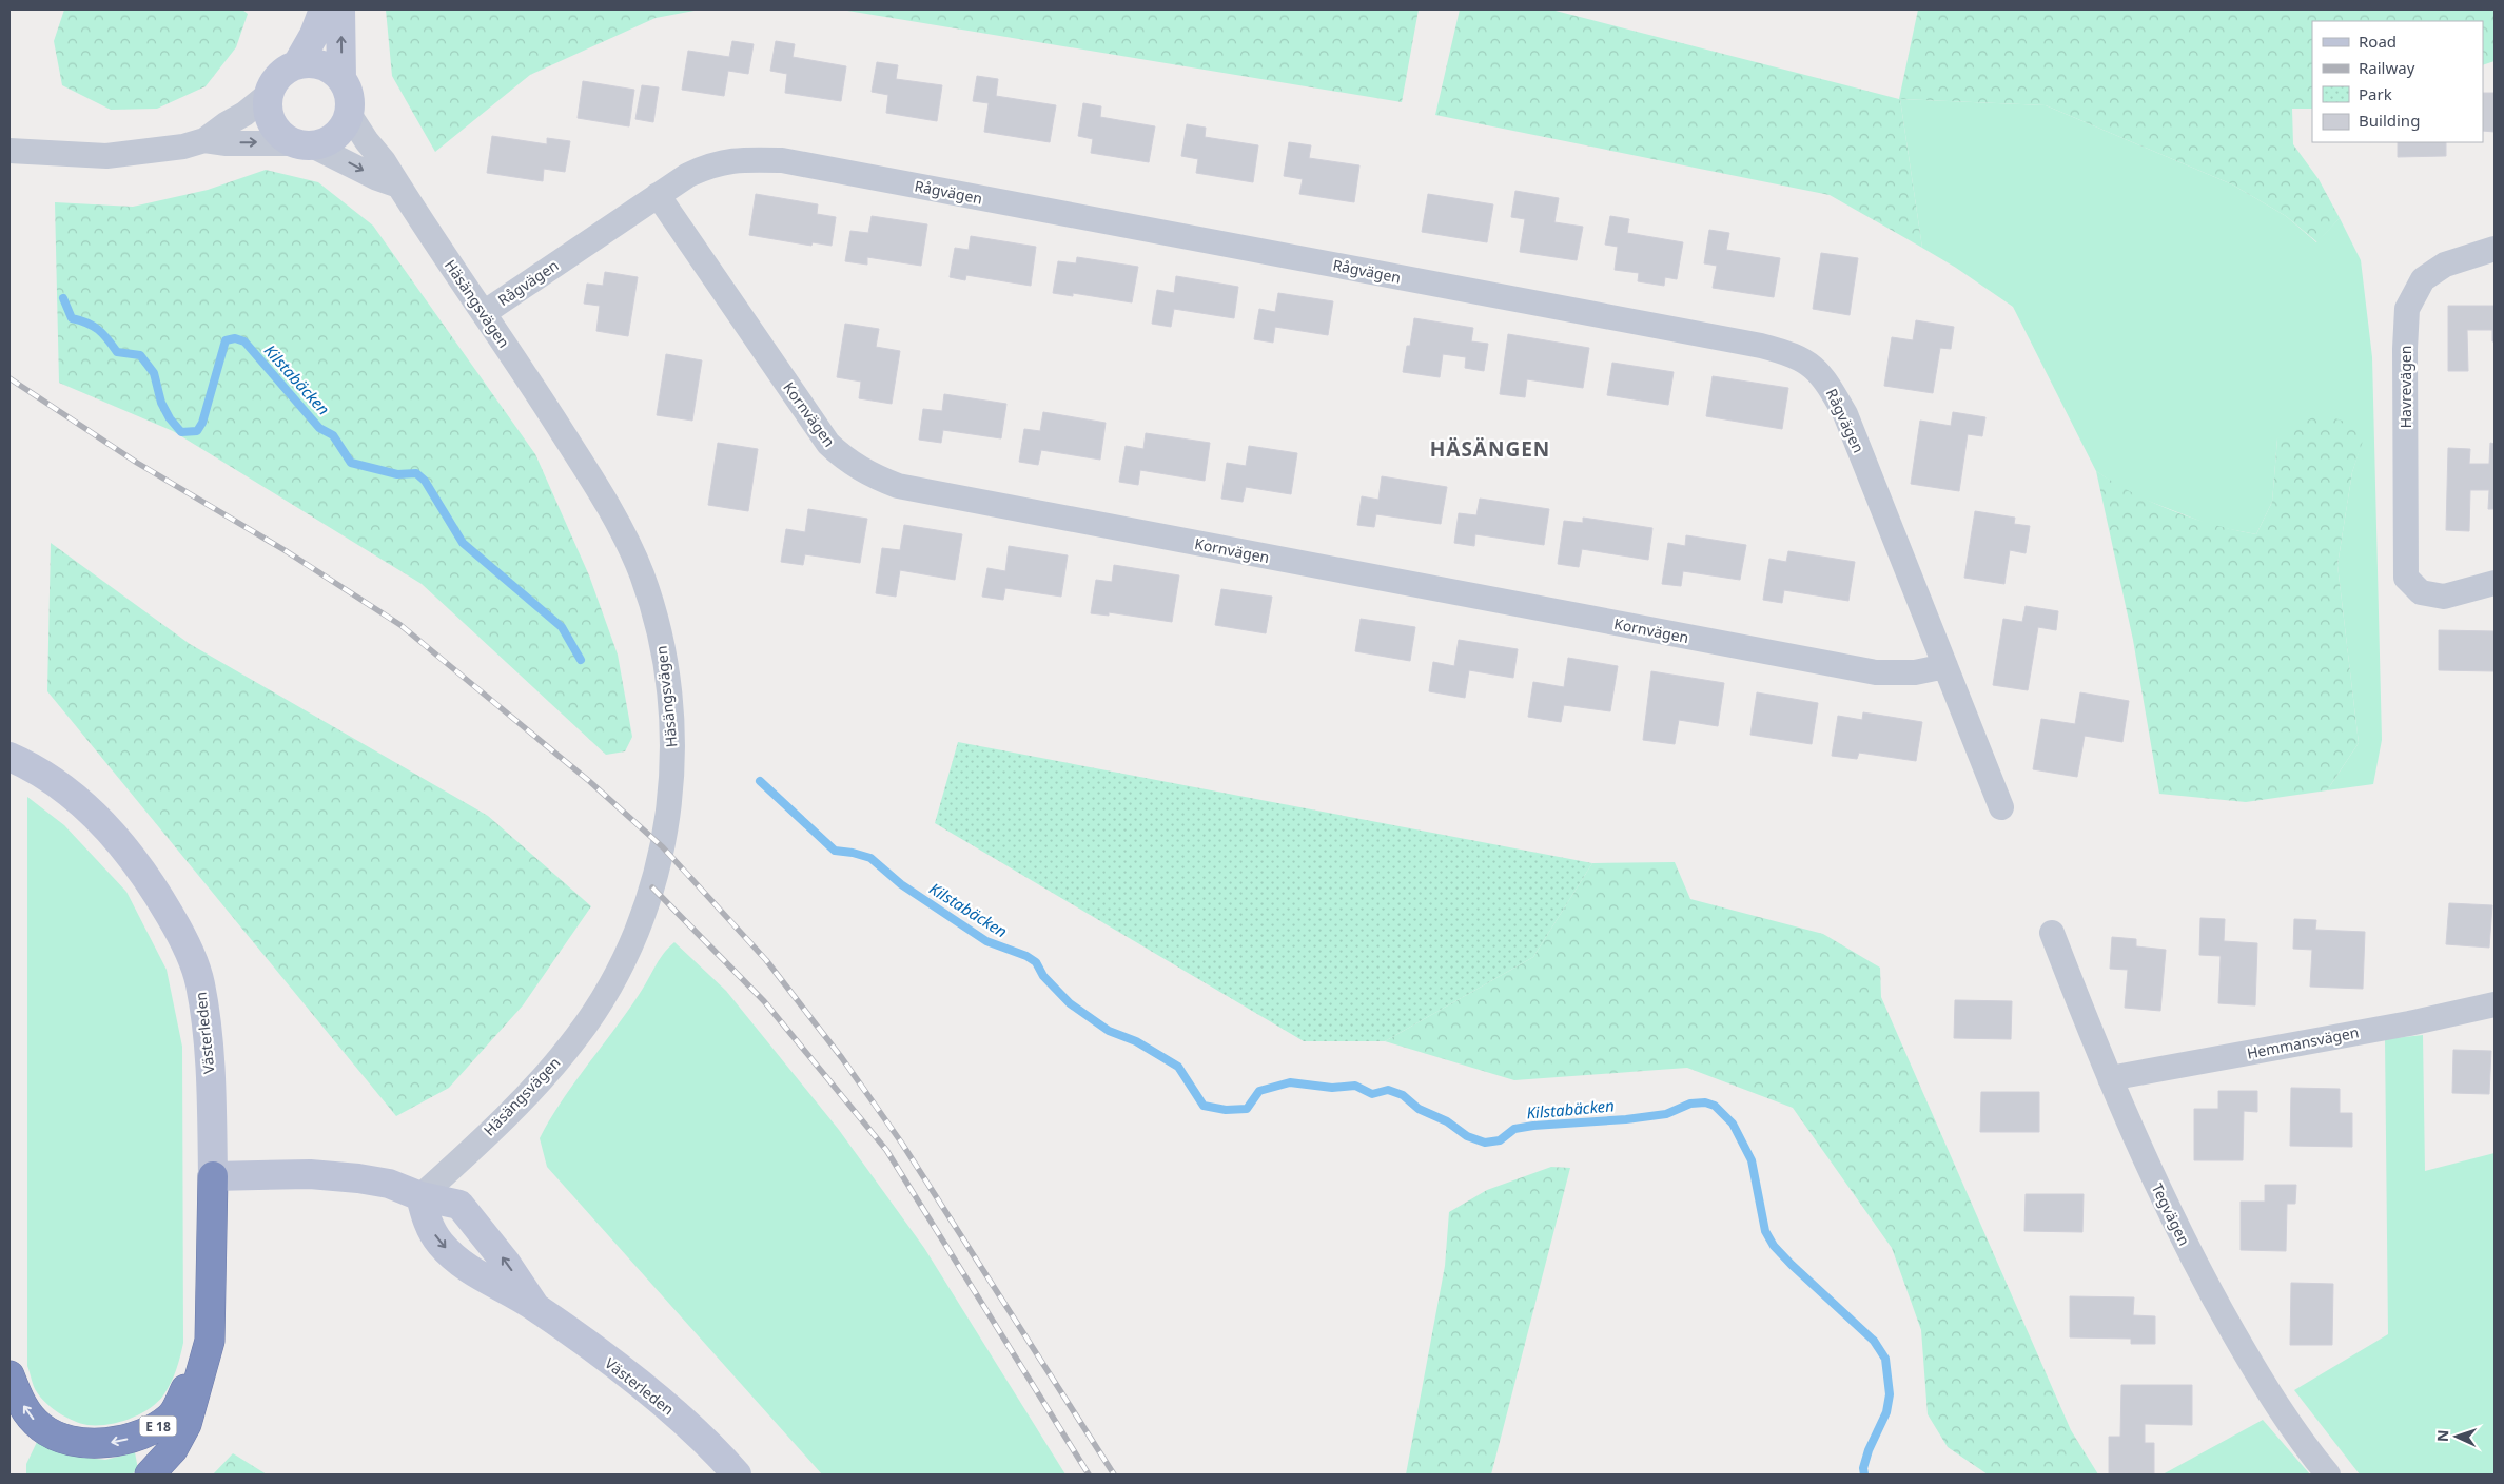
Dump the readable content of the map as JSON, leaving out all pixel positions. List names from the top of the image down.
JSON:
{
  "streets": {
    "highway": ["E 18"],
    "street": [
      "Rågvägen",
      "Häsängsvägen",
      "Havrevägen",
      "Kornvägen",
      "Västerleden",
      "Hemmansvägen",
      "Tegvägen"
    ]
  },
  "crossings": [
    ["Rågvägen", "Häsängsvägen"],
    ["Rågvägen", "Kornvägen"],
    ["Häsängsvägen", "Västerleden"],
    ["Västerleden", "E 18"],
    ["Hemmansvägen", "Tegvägen"]
  ],
  "districts": ["HÄSÄNGEN"],
  "water": ["Kilstabäcken"],
  "legend": [
    "Road",
    "Railway",
    "Park",
    "Building"
  ],
  "north": "left"
}
